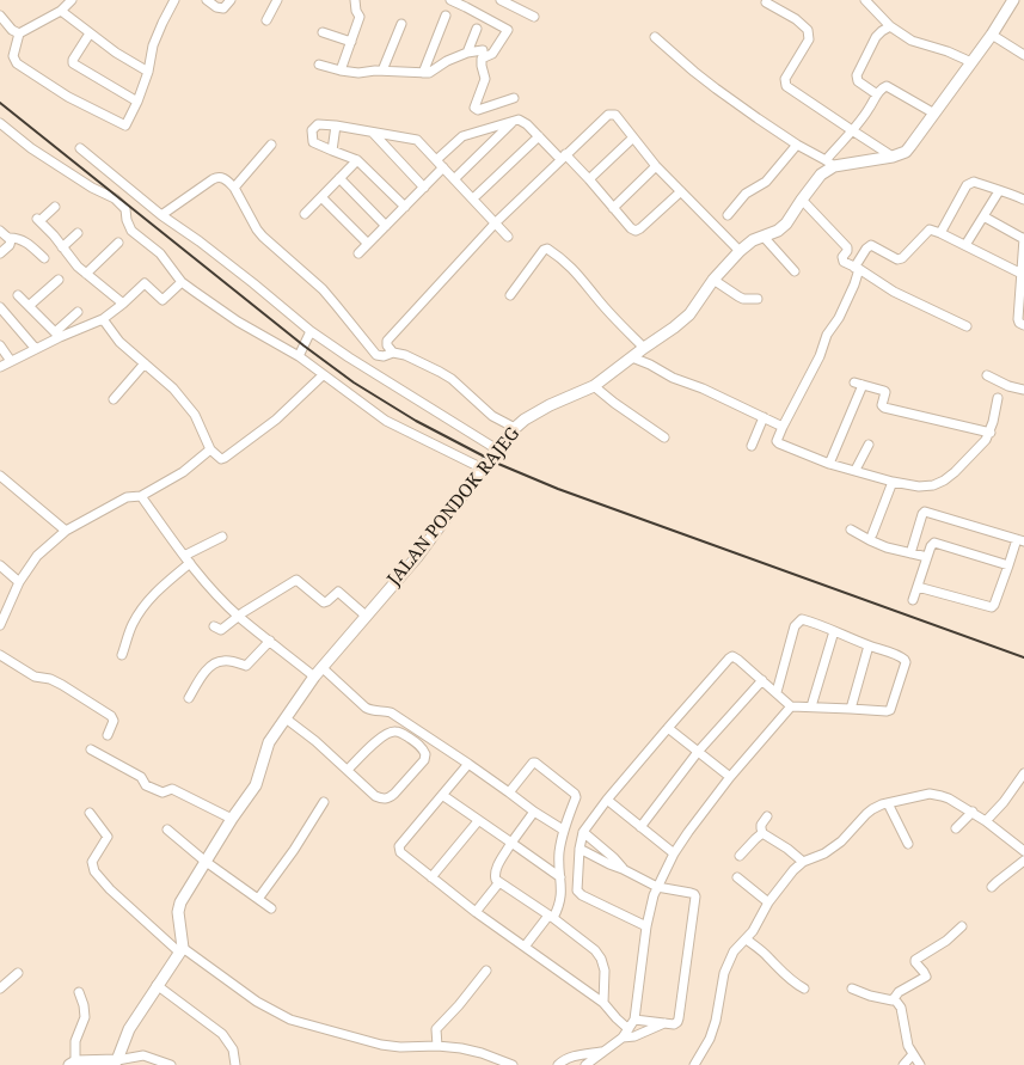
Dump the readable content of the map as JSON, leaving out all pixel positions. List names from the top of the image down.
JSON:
{
  "streets": {
    "main road": ["JALAN PONDOK RAJEG"]
  }
}
